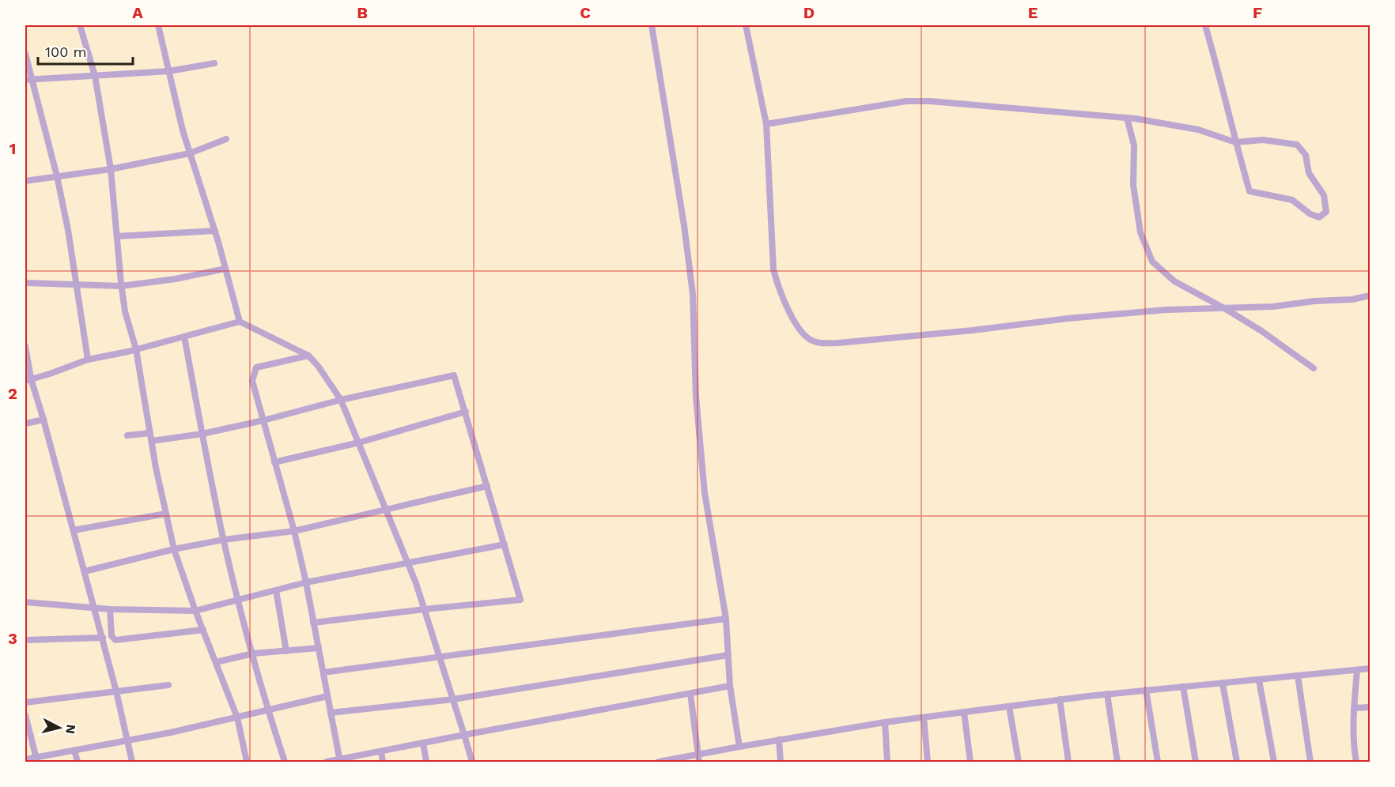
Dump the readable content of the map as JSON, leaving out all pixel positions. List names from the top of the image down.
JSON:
{
  "scale_bar": "100 m",
  "north": "right",
  "grid": {
    "columns": [
      "A",
      "B",
      "C",
      "D",
      "E",
      "F"
    ],
    "rows": ["1", "2", "3"]
  }
}
